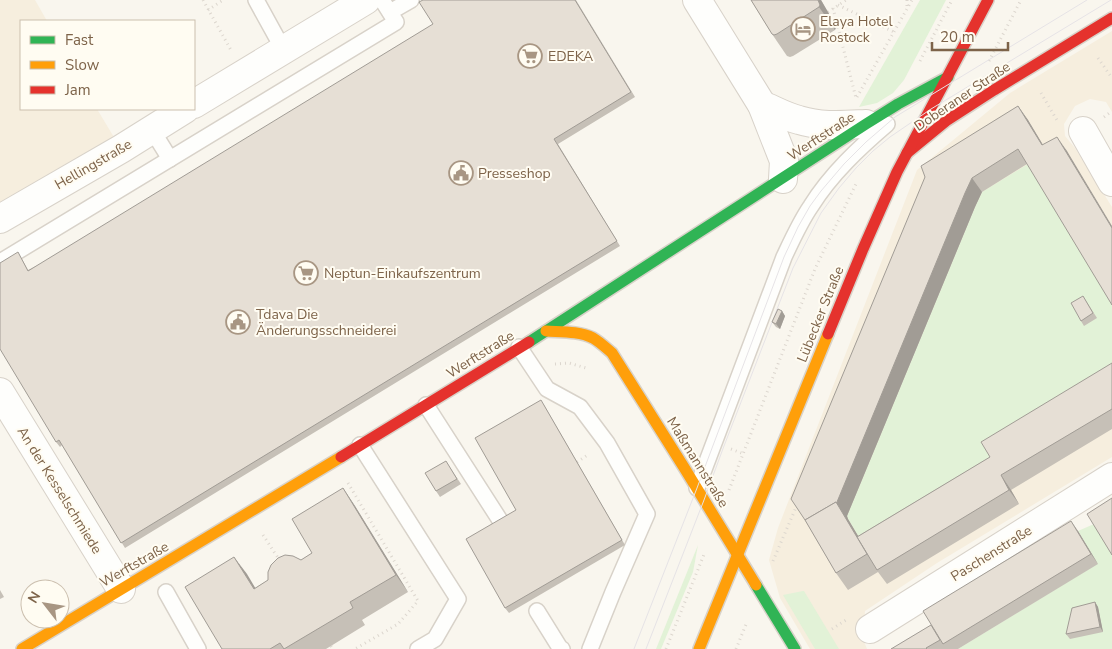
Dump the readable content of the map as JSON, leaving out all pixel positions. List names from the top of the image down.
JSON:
{
  "streets": {
    "street": [
      "Doberaner Straße",
      "Werftstraße",
      "Hellingstraße",
      "Lübecker Straße",
      "Maßmannstraße",
      "An der Kesselschmiede",
      "Paschenstraße"
    ]
  },
  "crossings": [
    ["Doberaner Straße", "Lübecker Straße"],
    ["Werftstraße", "Lübecker Straße"],
    ["Werftstraße", "Maßmannstraße"],
    ["Werftstraße", "An der Kesselschmiede"],
    ["Lübecker Straße", "Maßmannstraße"]
  ],
  "places": {
    "hotel": ["Elaya Hotel Rostock"],
    "supermarket": ["EDEKA", "Neptun-Einkaufszentrum"],
    "public building": ["Presseshop", "Tdava Die Änderungsschneiderei"]
  },
  "legend": ["Fast", "Slow", "Jam"],
  "scale_bar": "20 m",
  "north": "top left"
}
